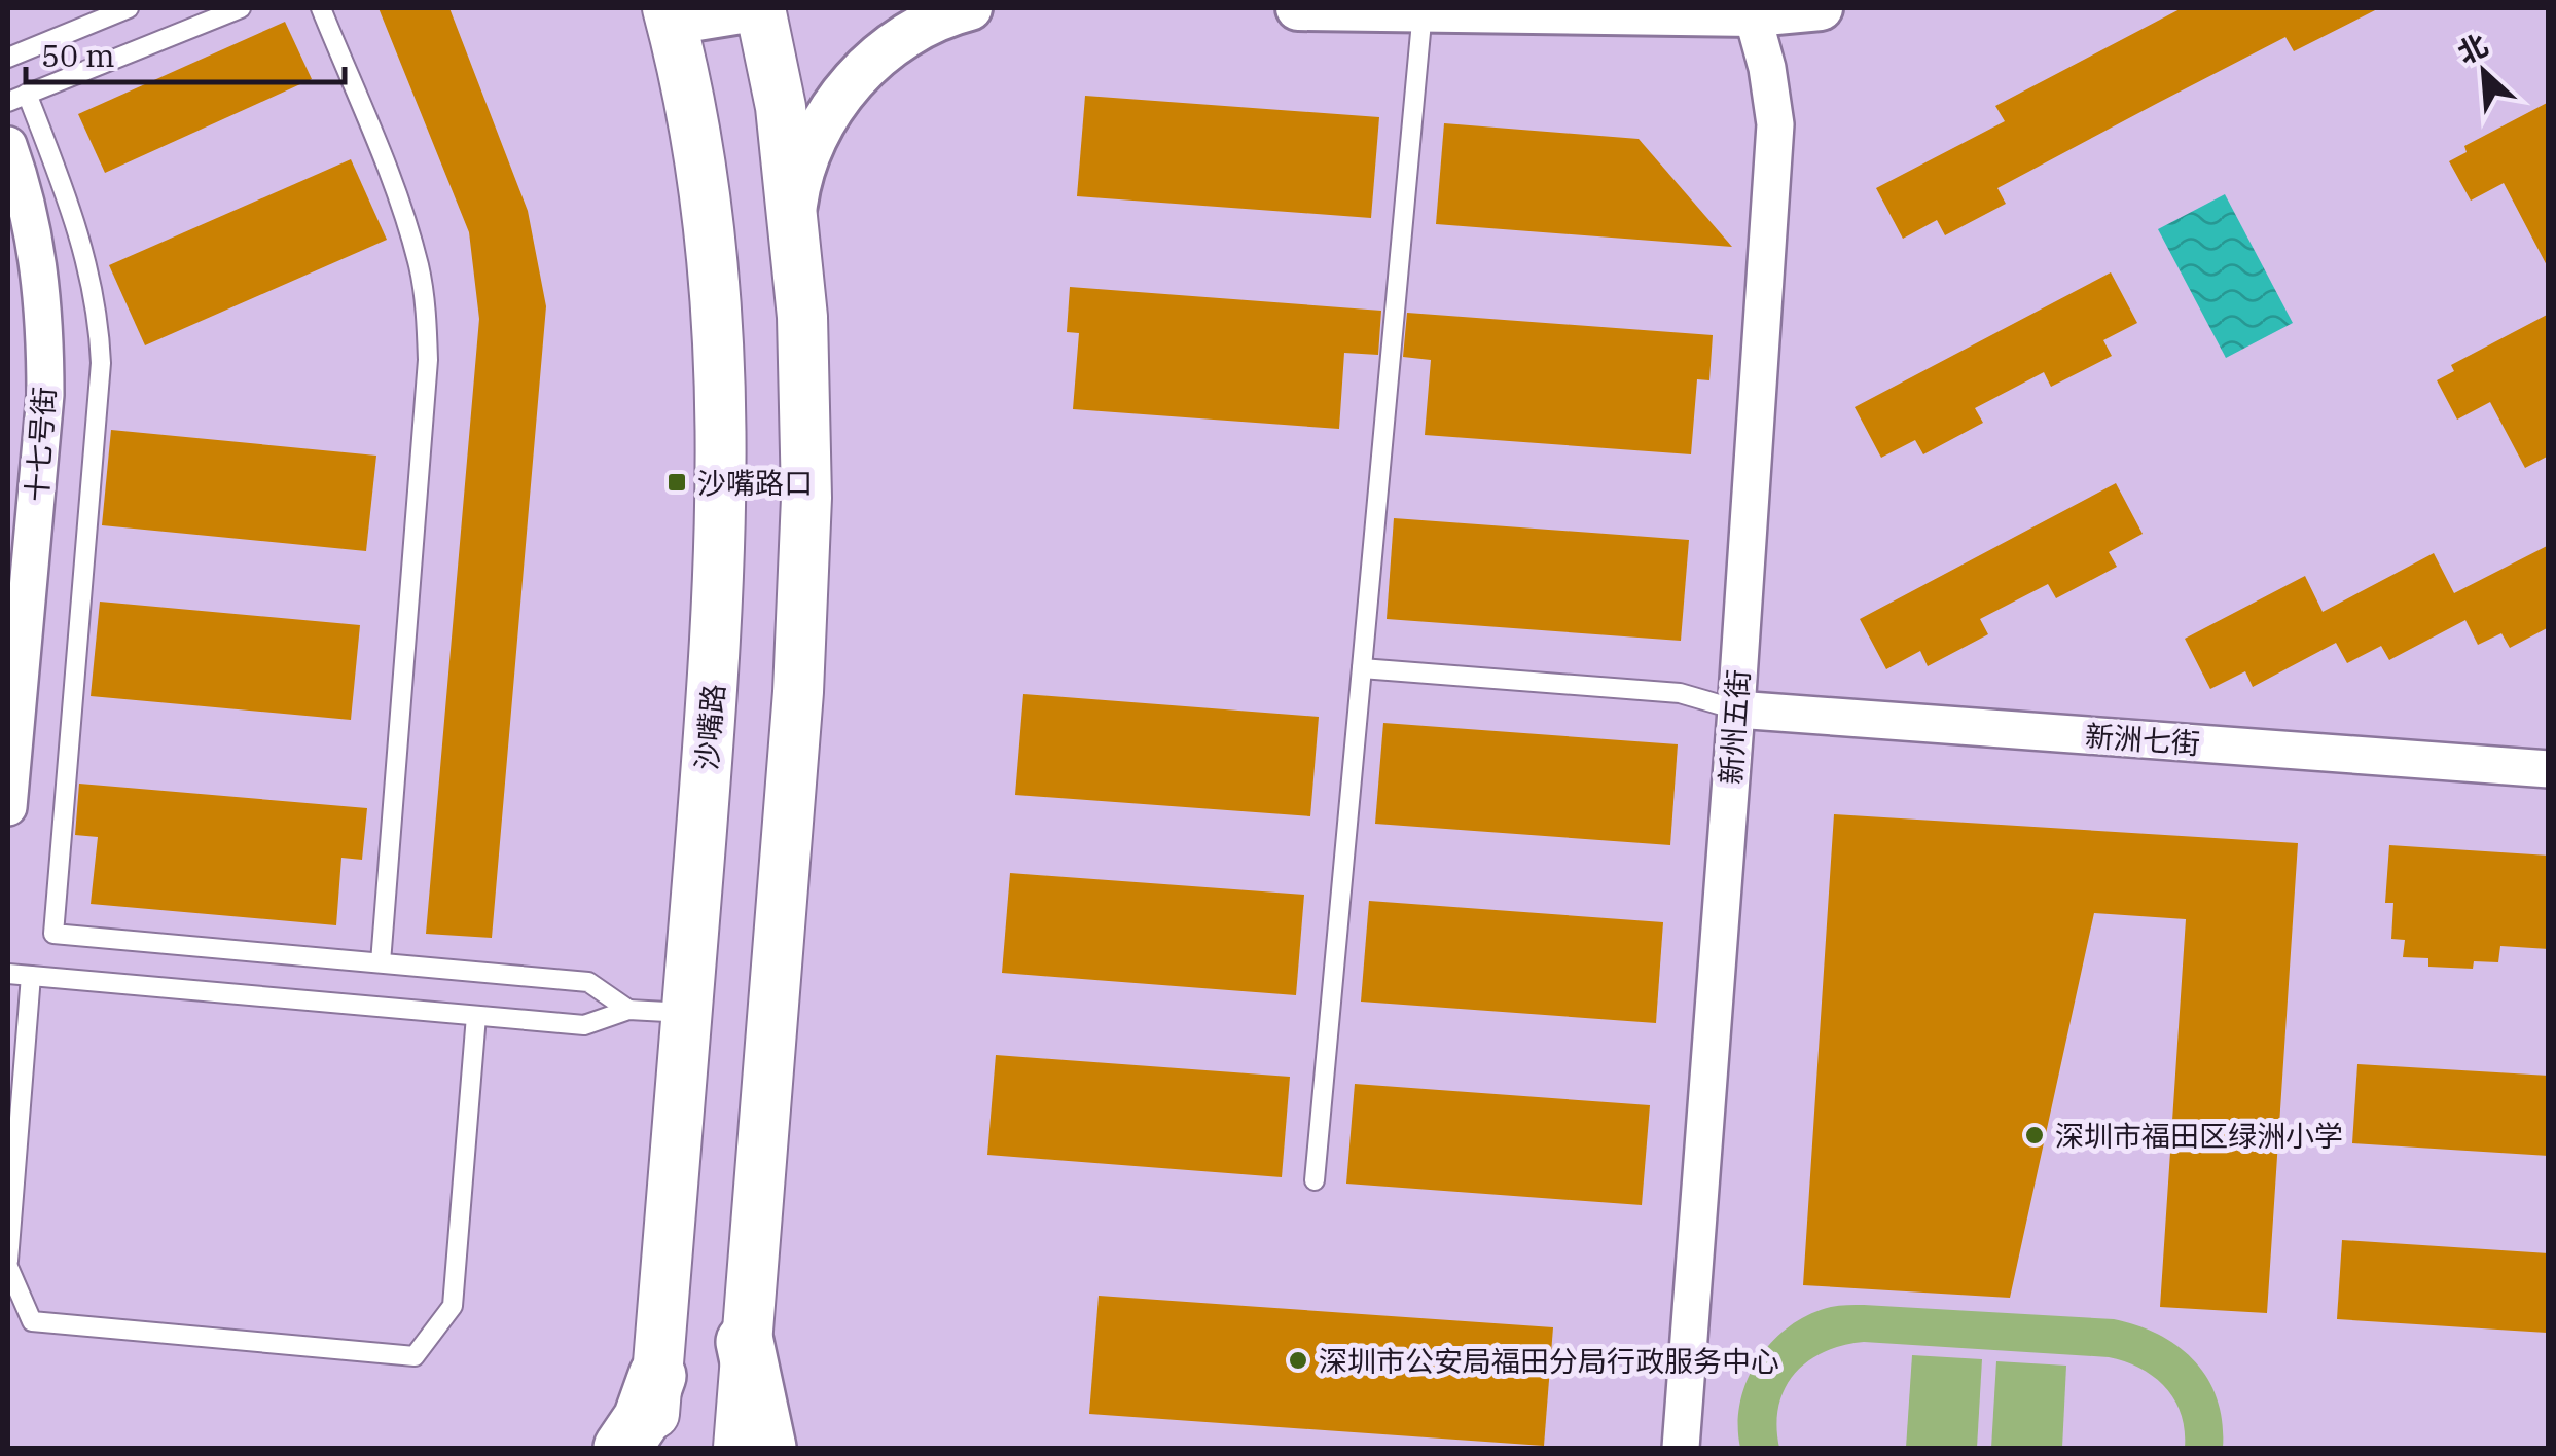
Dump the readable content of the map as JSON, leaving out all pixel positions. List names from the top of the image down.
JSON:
{
  "streets": {
    "main road": ["沙嘴路"],
    "street": ["十七号街", "新州五街", "新洲七街"]
  },
  "crossings": [
    ["新州五街", "新洲七街"]
  ],
  "places": {
    "transit": ["沙嘴路口"],
    "other": ["深圳市福田区绿洲小学", "深圳市公安局福田分局行政服务中心"]
  },
  "scale_bar": "50 m",
  "north": "top left"
}
